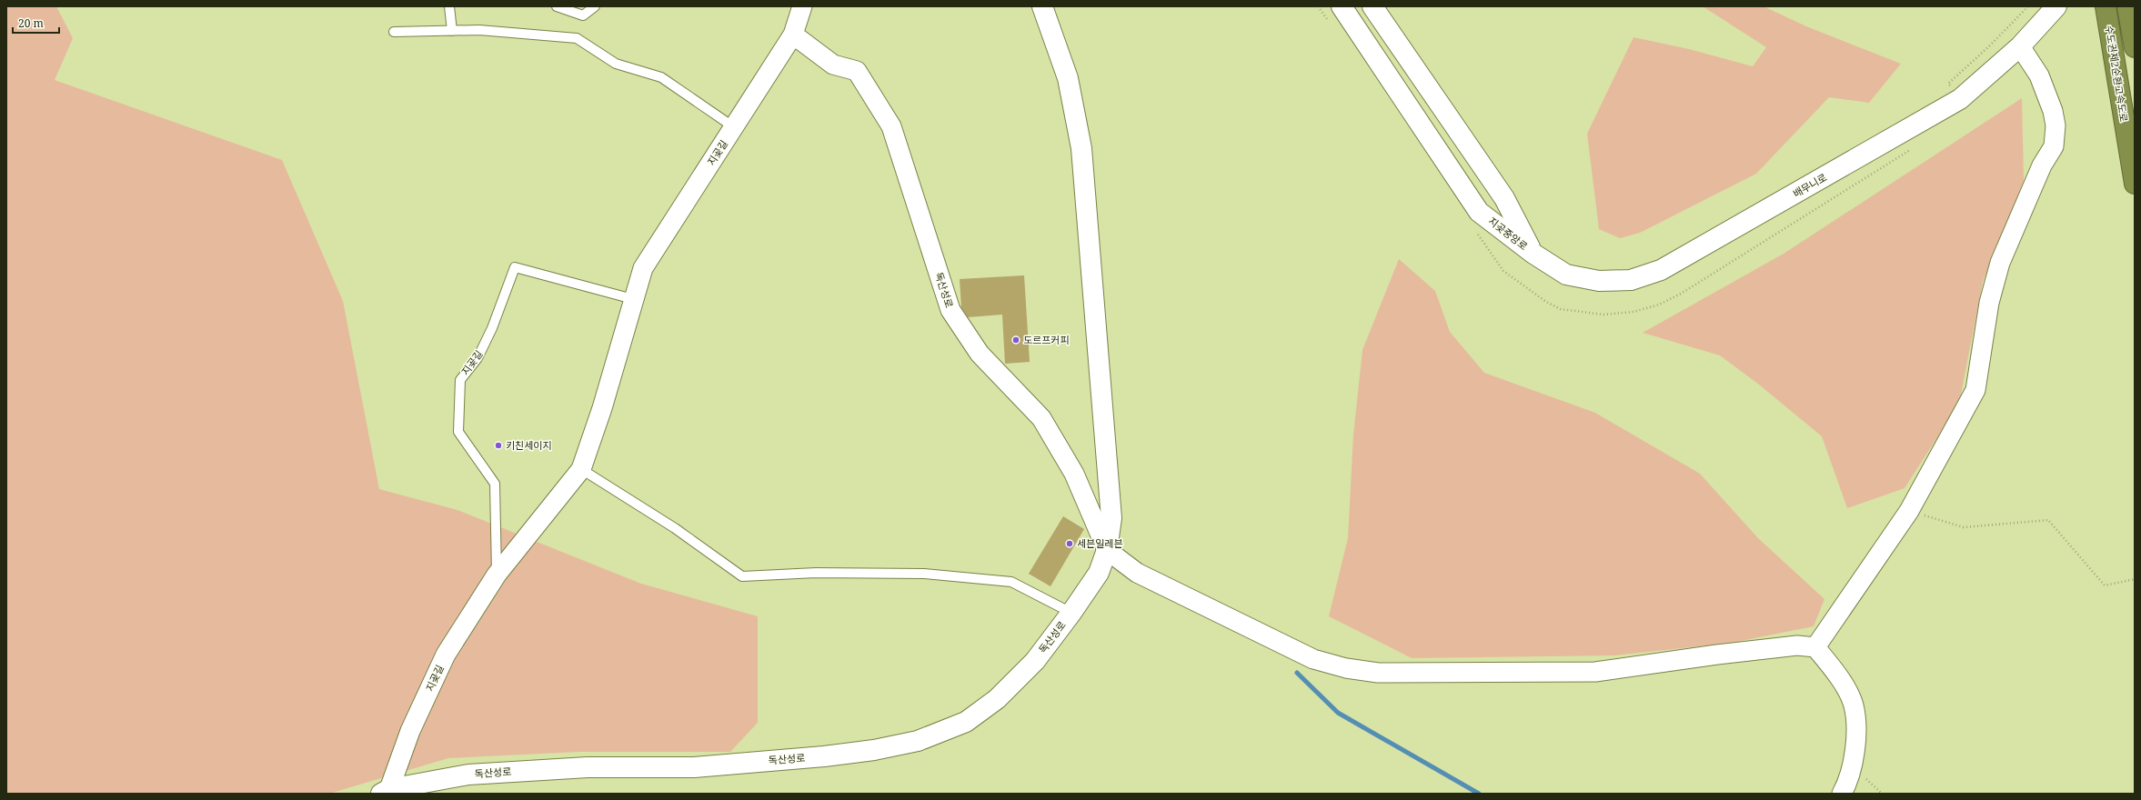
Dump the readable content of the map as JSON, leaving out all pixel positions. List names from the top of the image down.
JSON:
{
  "streets": {
    "highway": ["수도권제2순환고속도로"],
    "street": [
      "지곶길",
      "배무니로",
      "지곶중앙로",
      "독산성로"
    ]
  },
  "crossings": [
    ["지곶길", "독산성로"],
    ["배무니로", "지곶중앙로"]
  ],
  "places": ["도르프커피", "키친세이지", "세븐일레븐"],
  "scale_bar": "20 m"
}
